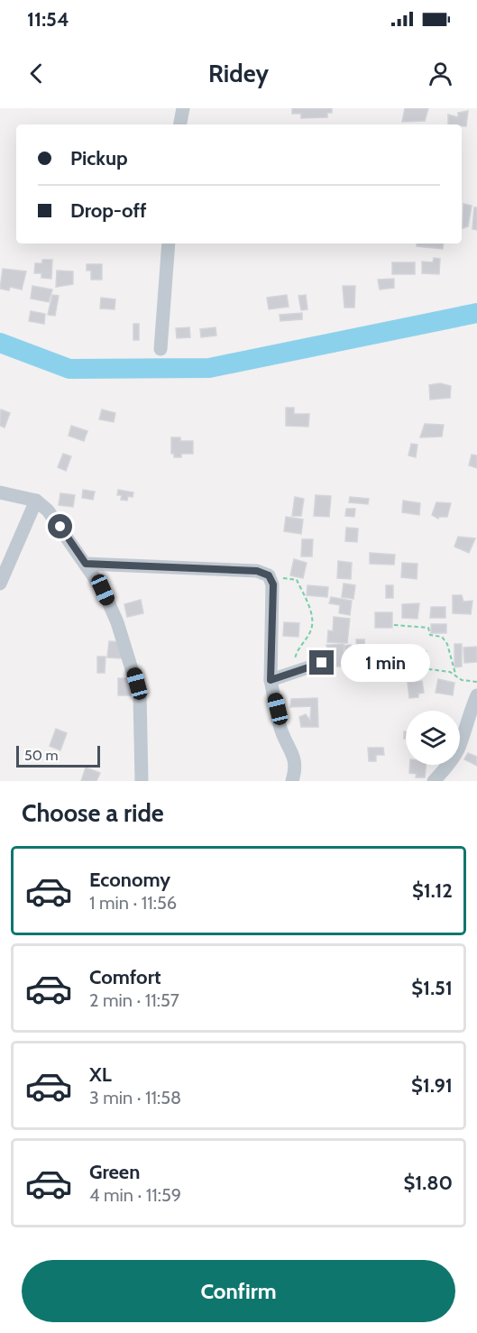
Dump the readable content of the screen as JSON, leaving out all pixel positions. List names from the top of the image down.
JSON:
{
  "scale_bar": "50 m",
  "page": {
    "status": "11:54",
    "header": "Ridey",
    "banner": ["Pickup", "Drop-off"],
    "bubble": "1 min",
    "scale": "50 m",
    "heading": "Choose a ride",
    "list": [
      {
        "name": "Economy",
        "note": "1 min · 11:56",
        "value": "$1.12"
      },
      {
        "name": "Comfort",
        "note": "2 min · 11:57",
        "value": "$1.51"
      },
      {
        "name": "XL",
        "note": "3 min · 11:58",
        "value": "$1.91"
      },
      {
        "name": "Green",
        "note": "4 min · 11:59",
        "value": "$1.80"
      }
    ],
    "buttons": "Confirm"
  }
}
